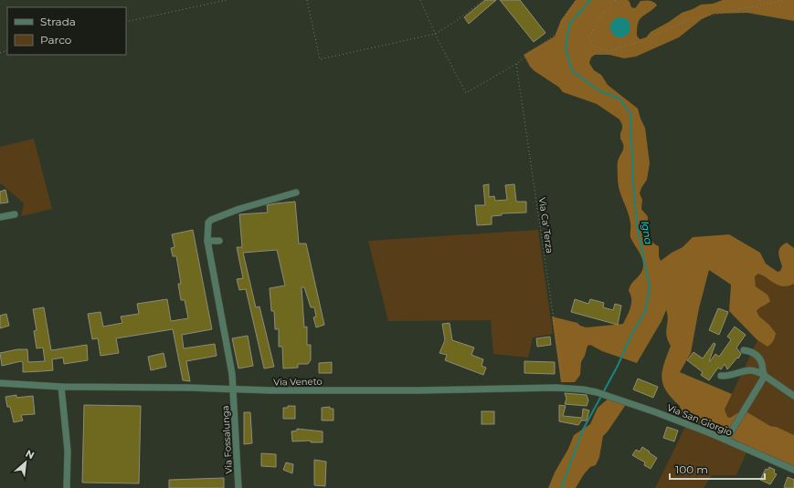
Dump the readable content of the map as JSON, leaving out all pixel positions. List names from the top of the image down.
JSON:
{
  "streets": {
    "street": ["Via Veneto", "Via San Giorgio", "Via Fossalunga"],
    "path": ["Via Ca' Terza"]
  },
  "crossings": [
    ["Via Ca' Terza", "Via Veneto"],
    ["Via Veneto", "Via San Giorgio"],
    ["Via Veneto", "Via Fossalunga"]
  ],
  "water": ["Igna"],
  "legend": ["Strada", "Parco"],
  "scale_bar": "100 m",
  "north": "top right"
}
